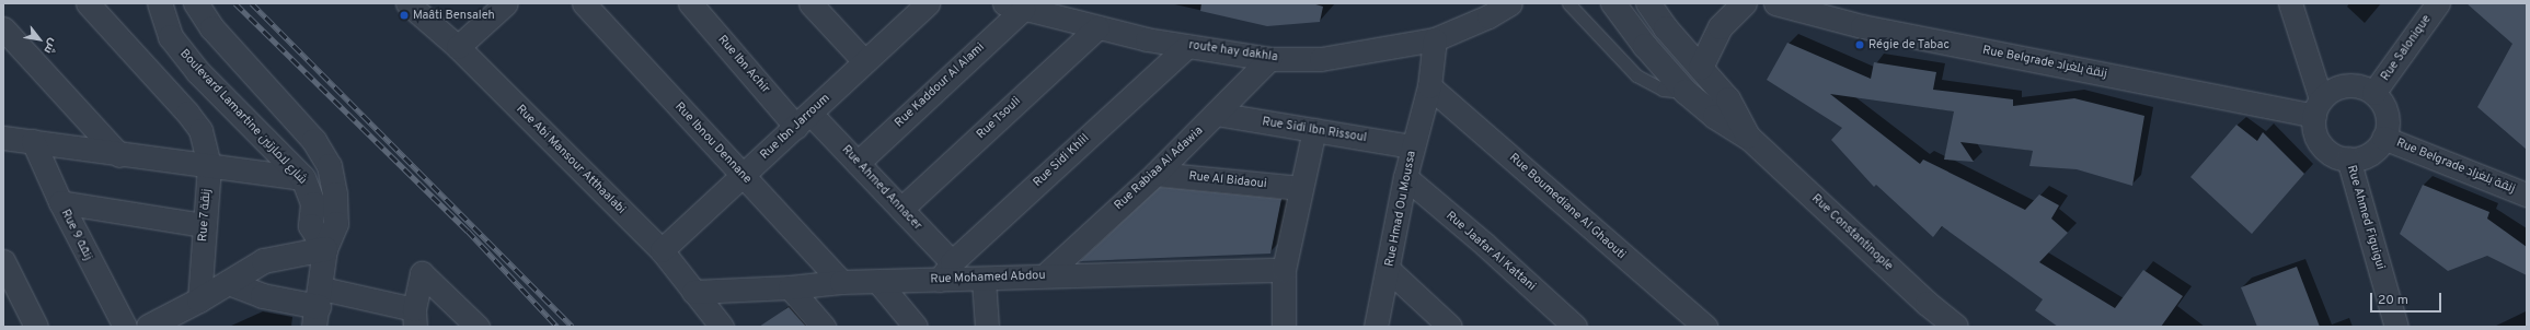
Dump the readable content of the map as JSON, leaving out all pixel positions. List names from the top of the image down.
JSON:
{
  "streets": {
    "street": [
      "Rue Salonique",
      "route hay dakhla",
      "Rue Belgrade زنقة بلغراد",
      "Rue Ibn Achir",
      "Rue Kaddour Al Alami",
      "Boulevard Lamartine شارع لامارتين",
      "Rue Tsouli",
      "Rue Ibn Jarroum",
      "Rue Sidi Ibn Rissoul",
      "Rue Ibnou Dennane",
      "Rue Abi Mansour Atthaalabi",
      "Rue Sidi Khlil",
      "Rue Rabiaa Al Adawia",
      "Rue Al Bidaoui",
      "Rue Ahmed Annacer",
      "Rue Boumediane Al Ghaouti",
      "Rue Hmad Ou Moussa",
      "Rue 7 زنقة",
      "Rue Ahmed Figuigui",
      "Rue Constantinople",
      "Rue 9 زنقة",
      "Rue Jaafar Al Kattani",
      "Rue Mohamed Abdou"
    ]
  },
  "crossings": [
    ["Rue Salonique", "Rue Belgrade زنقة بلغراد"],
    ["Rue Salonique", "Rue Ahmed Figuigui"],
    ["route hay dakhla", "Rue Kaddour Al Alami"],
    ["route hay dakhla", "Rue Tsouli"],
    ["route hay dakhla", "Rue Sidi Khlil"],
    ["route hay dakhla", "Rue Rabiaa Al Adawia"],
    ["route hay dakhla", "Rue Hmad Ou Moussa"],
    ["Rue Belgrade زنقة بلغراد", "Rue Ahmed Figuigui"],
    ["Rue Ibn Achir", "Rue Ibn Jarroum"],
    ["Rue Ibn Achir", "Rue Ahmed Annacer"],
    ["Rue Kaddour Al Alami", "Rue Ahmed Annacer"],
    ["Rue Tsouli", "Rue Ahmed Annacer"],
    ["Rue Ibn Jarroum", "Rue Ibnou Dennane"],
    ["Rue Ibn Jarroum", "Rue Abi Mansour Atthaalabi"],
    ["Rue Ibn Jarroum", "Rue Ahmed Annacer"],
    ["Rue Sidi Ibn Rissoul", "Rue Rabiaa Al Adawia"],
    ["Rue Sidi Ibn Rissoul", "Rue Hmad Ou Moussa"],
    ["Rue Ibnou Dennane", "Rue Mohamed Abdou"],
    ["Rue Abi Mansour Atthaalabi", "Rue Mohamed Abdou"],
    ["Rue Sidi Khlil", "Rue Ahmed Annacer"],
    ["Rue Sidi Khlil", "Rue Mohamed Abdou"],
    ["Rue Rabiaa Al Adawia", "Rue Al Bidaoui"],
    ["Rue Rabiaa Al Adawia", "Rue Mohamed Abdou"],
    ["Rue Ahmed Annacer", "Rue Mohamed Abdou"],
    ["Rue Boumediane Al Ghaouti", "Rue Hmad Ou Moussa"],
    ["Rue Hmad Ou Moussa", "Rue Jaafar Al Kattani"]
  ],
  "places": ["Maâti Bensaleh", "Régie de Tabac"],
  "scale_bar": "20 m",
  "north": "bottom right"
}
